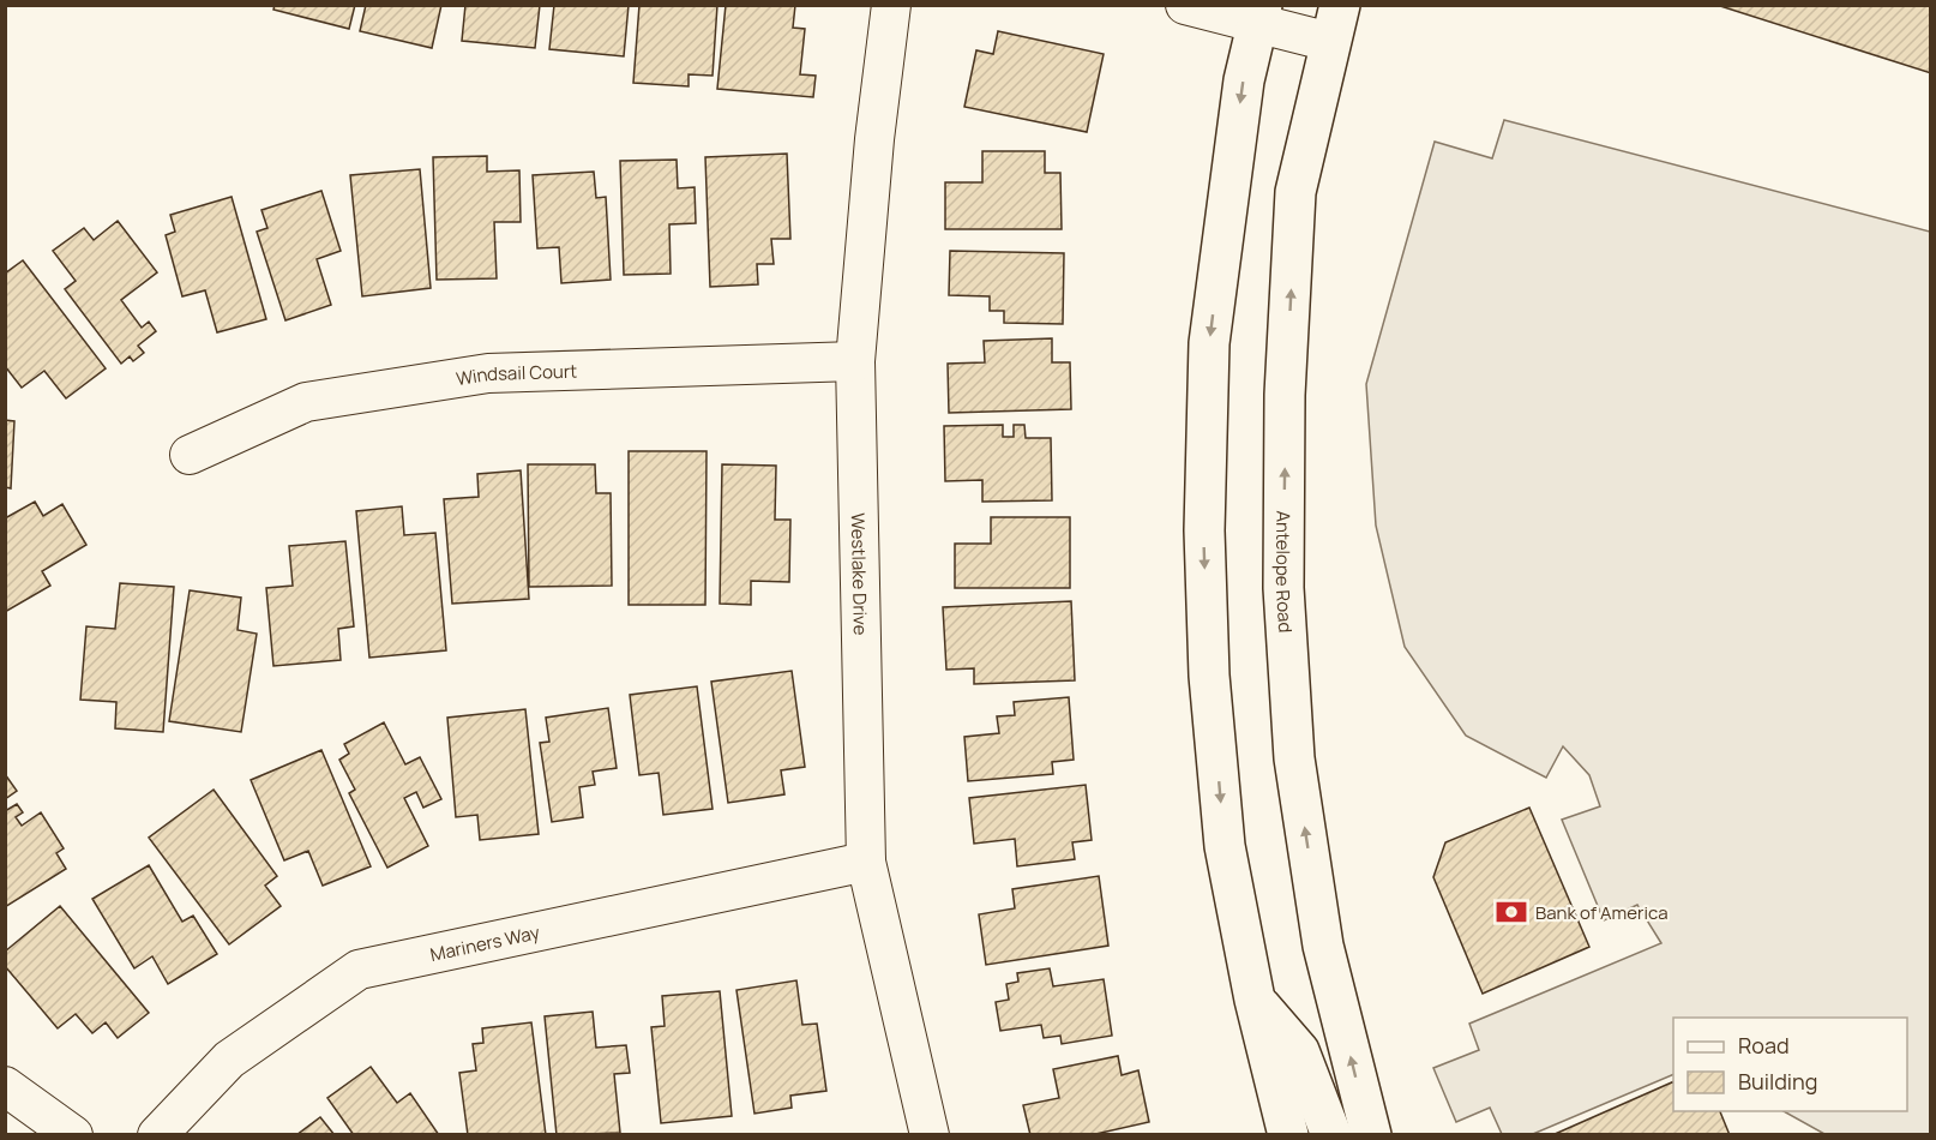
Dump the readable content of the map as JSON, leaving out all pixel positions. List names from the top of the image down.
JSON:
{
  "streets": {
    "main road": ["Antelope Road"],
    "street": ["Windsail Court", "Westlake Drive", "Mariners Way"]
  },
  "crossings": [
    ["Windsail Court", "Westlake Drive"],
    ["Westlake Drive", "Mariners Way"]
  ],
  "places": {
    "bank": ["Bank of America"]
  },
  "legend": ["Road", "Building"]
}
